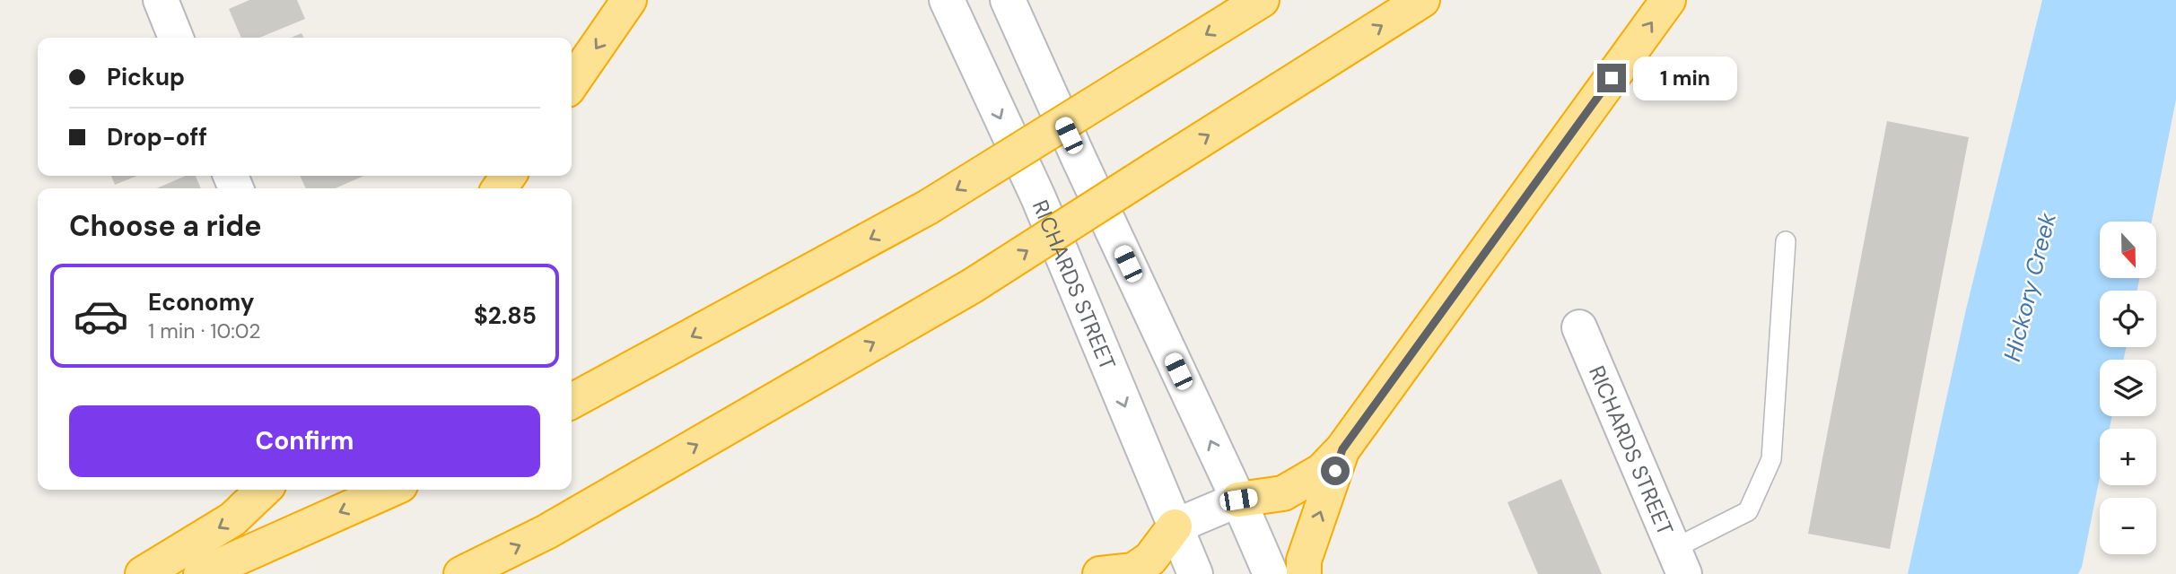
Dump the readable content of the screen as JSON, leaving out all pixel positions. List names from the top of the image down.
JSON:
{
  "streets": {
    "street": ["RICHARDS STREET"]
  },
  "water": ["Hickory Creek"],
  "north": "bottom",
  "page": {
    "banner": ["Pickup", "Drop-off"],
    "bubble": "1 min",
    "heading": "Choose a ride",
    "map_buttons": ["+", "−"],
    "list": [
      {
        "name": "Economy",
        "note": "1 min · 10:02",
        "value": "$2.85"
      }
    ],
    "buttons": "Confirm"
  }
}
